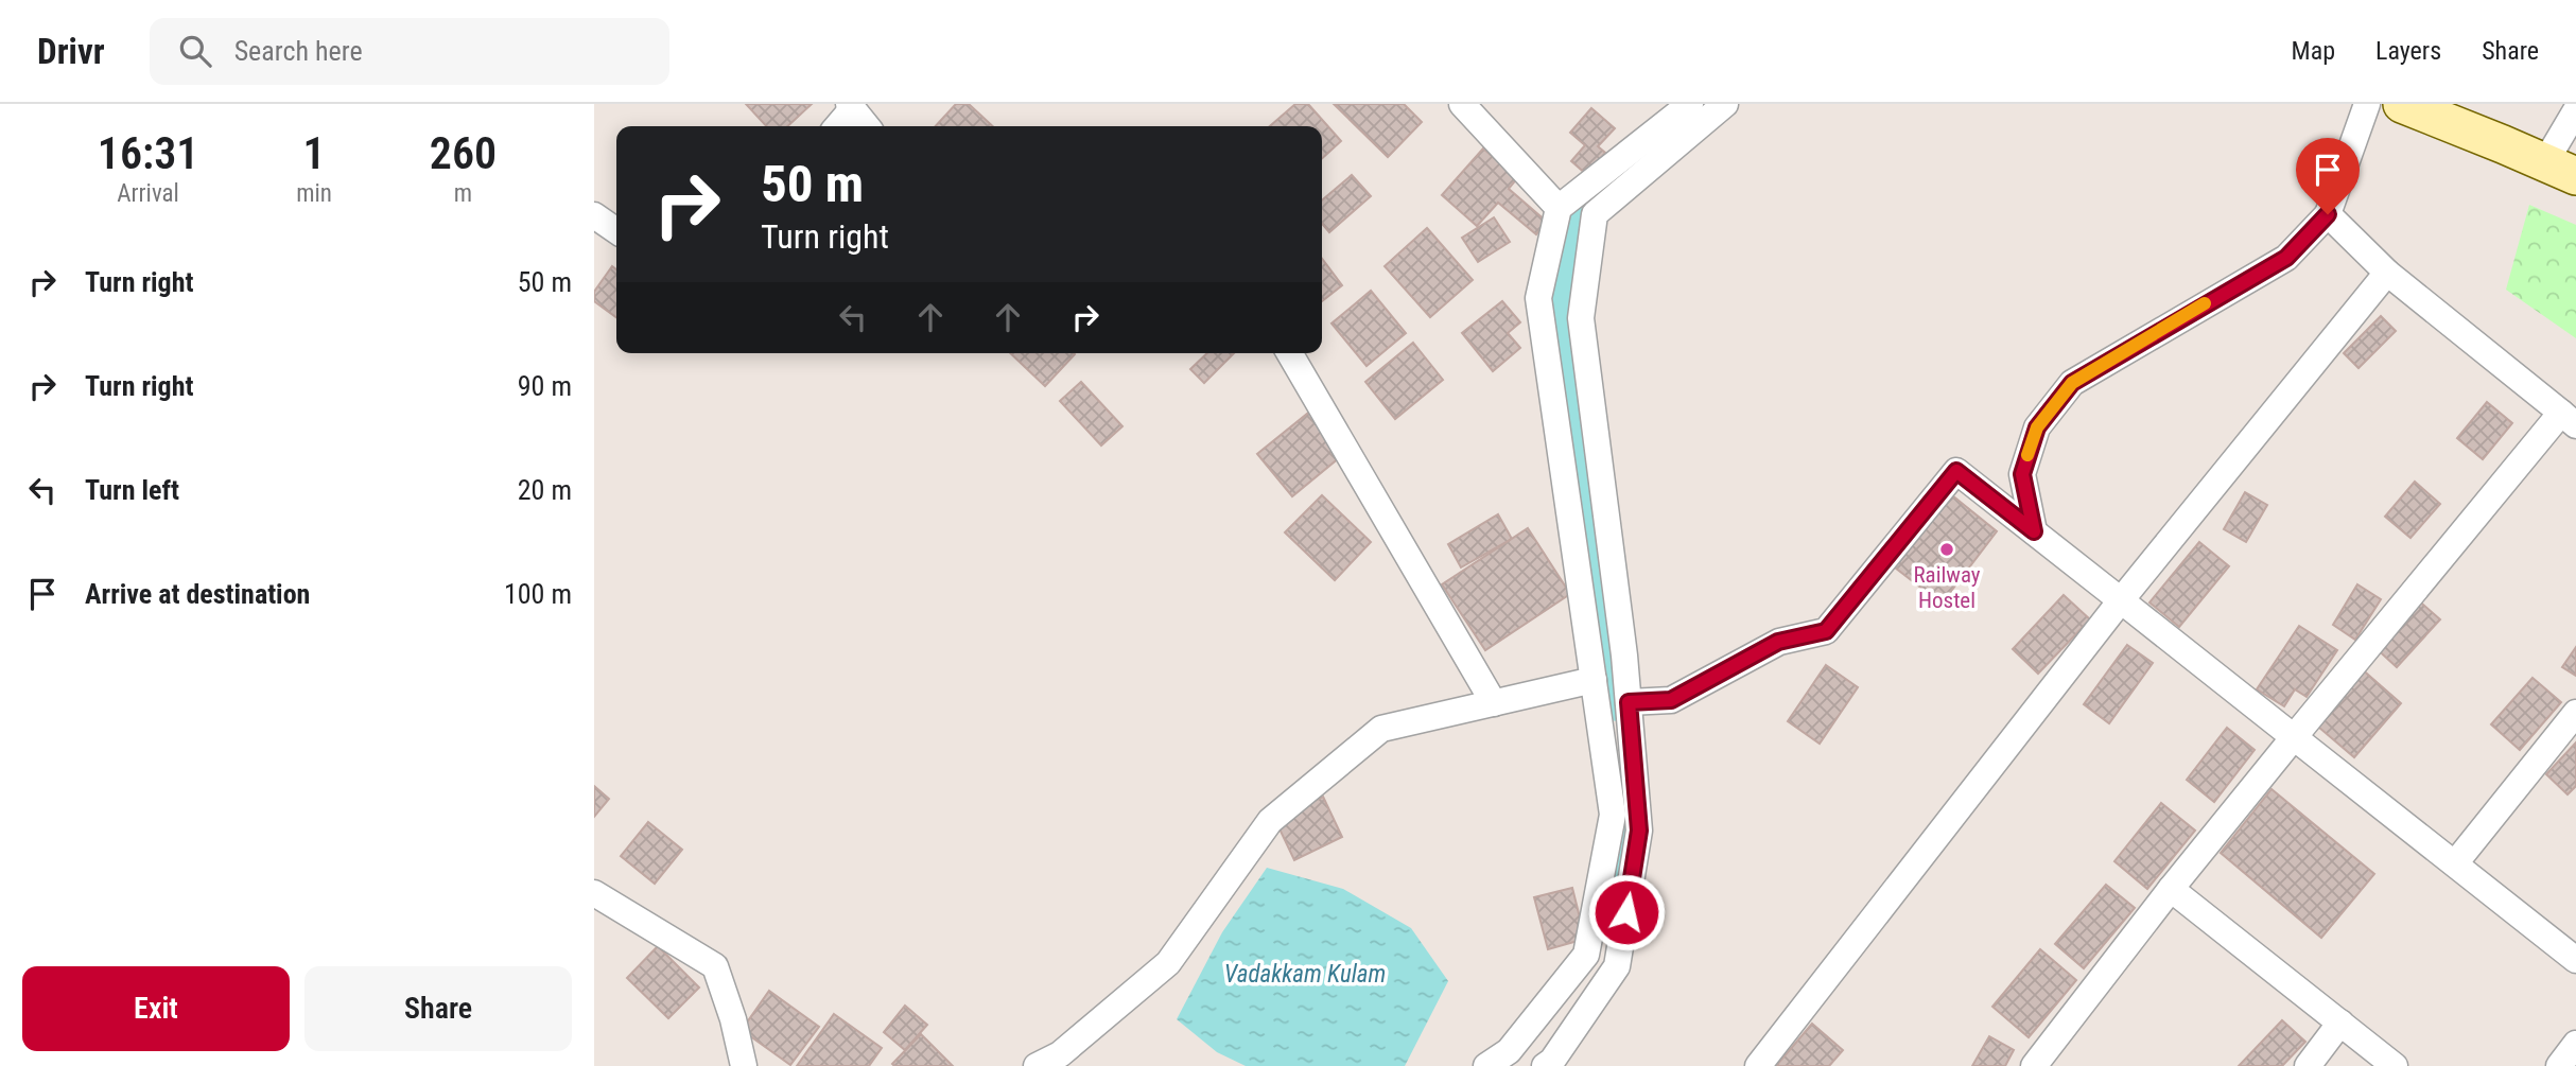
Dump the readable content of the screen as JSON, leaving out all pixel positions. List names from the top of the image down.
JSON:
{
  "water": ["Vadakkam Kulam"],
  "places": ["Railway Hostel"],
  "page": {
    "header": "Drivr",
    "search": "Search here",
    "nav": ["Map", "Layers", "Share"],
    "eta": [
      "16:31",
      "Arrival",
      "1",
      "min",
      "260",
      "m"
    ],
    "turn": ["50 m", "Turn right"],
    "list": [
      {
        "name": "Turn right",
        "value": "50 m"
      },
      {
        "name": "Turn right",
        "value": "90 m"
      },
      {
        "name": "Turn left",
        "value": "20 m"
      },
      {
        "name": "Arrive at destination",
        "value": "100 m"
      }
    ],
    "buttons": ["Exit", "Share"]
  }
}
